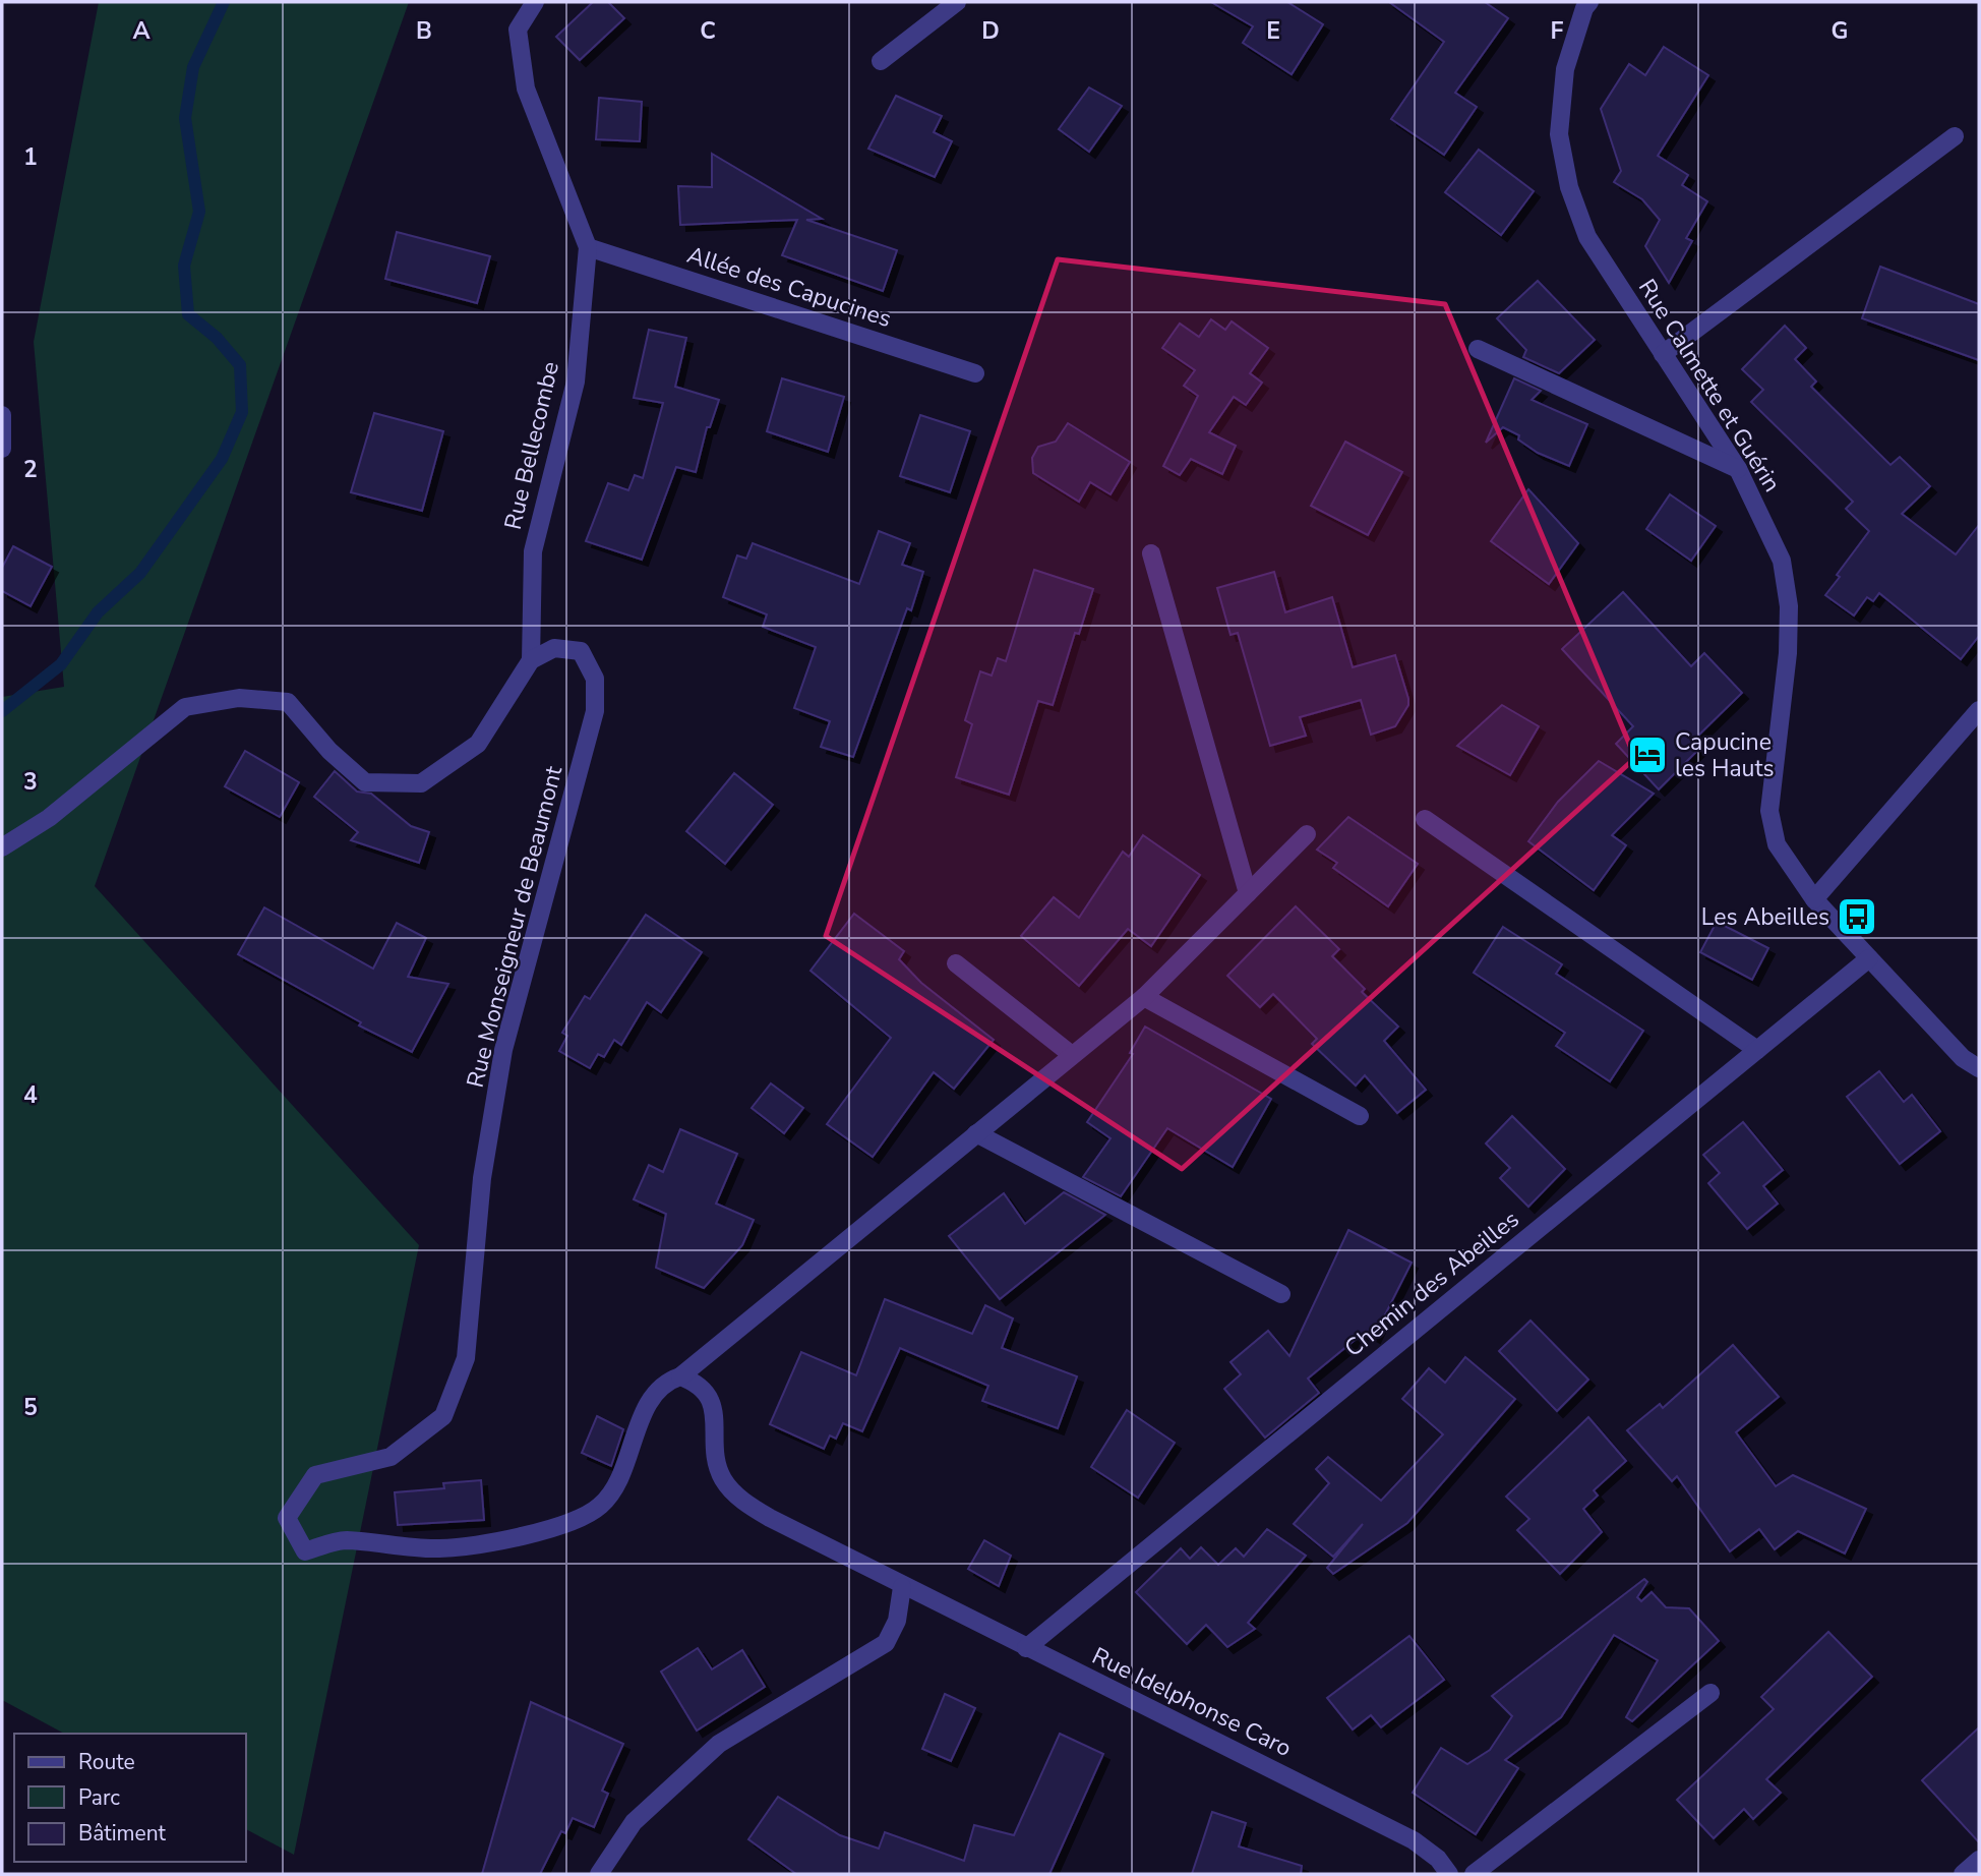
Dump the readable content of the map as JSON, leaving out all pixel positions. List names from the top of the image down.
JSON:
{
  "streets": {
    "street": [
      "Allée des Capucines",
      "Rue Calmette et Guérin",
      "Rue Bellecombe",
      "Rue Monseigneur de Beaumont",
      "Chemin des Abeilles",
      "Rue Idelphonse Caro"
    ]
  },
  "crossings": [
    ["Allée des Capucines", "Rue Bellecombe"],
    ["Rue Calmette et Guérin", "Chemin des Abeilles"],
    ["Rue Bellecombe", "Rue Monseigneur de Beaumont"],
    ["Chemin des Abeilles", "Rue Idelphonse Caro"]
  ],
  "places": {
    "hotel": ["Capucine les Hauts"],
    "bus stop": ["Les Abeilles"]
  },
  "legend": ["Route", "Parc", "Bâtiment"],
  "grid": {
    "columns": [
      "A",
      "B",
      "C",
      "D",
      "E",
      "F",
      "G"
    ],
    "rows": [
      "1",
      "2",
      "3",
      "4",
      "5"
    ]
  }
}
